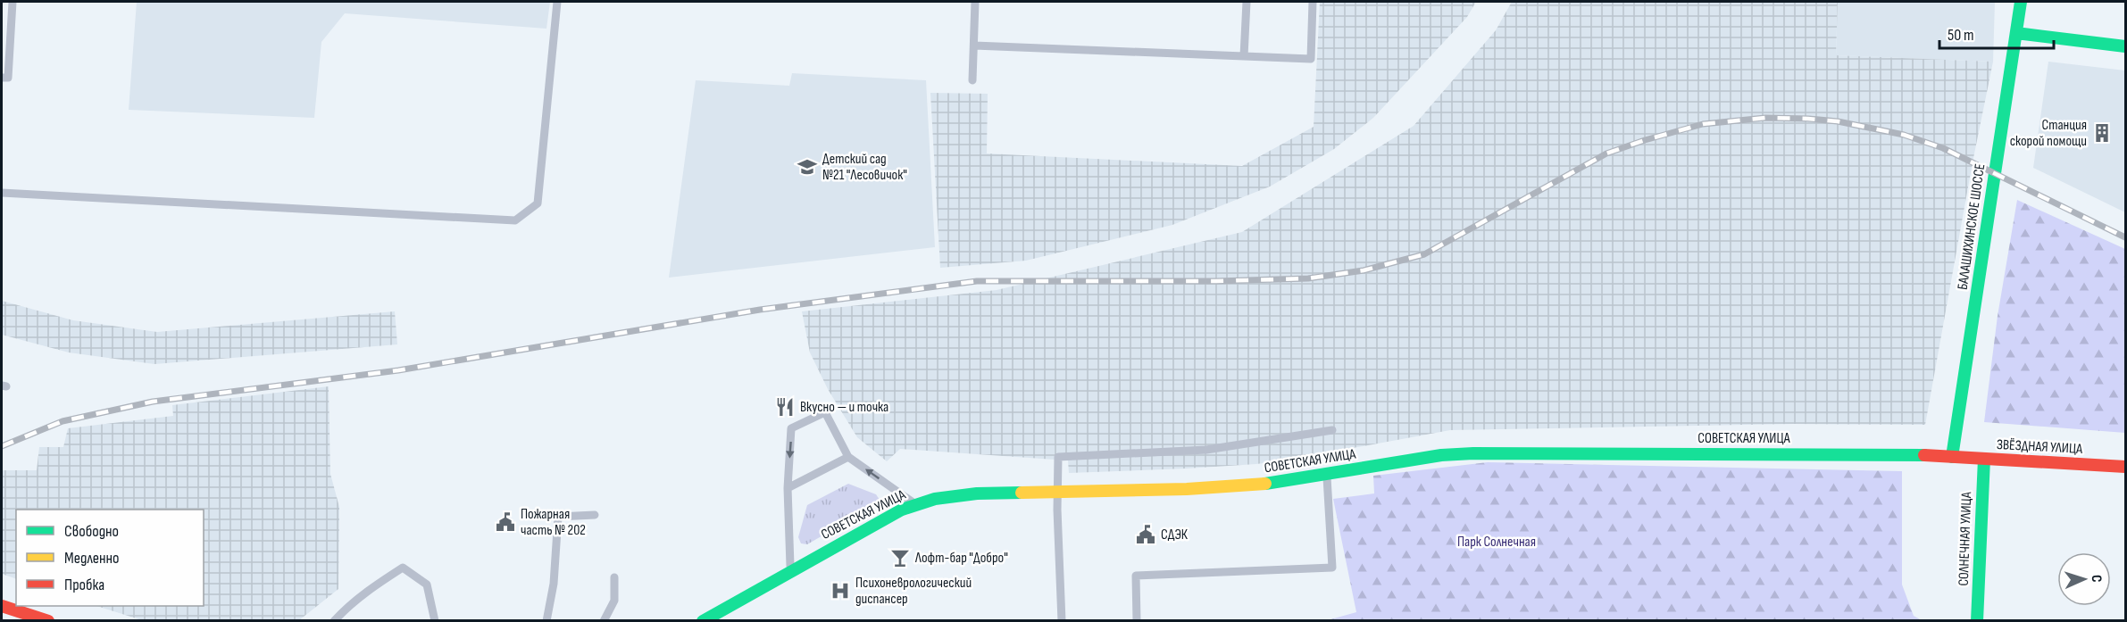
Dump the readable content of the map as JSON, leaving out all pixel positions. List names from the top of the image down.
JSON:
{
  "streets": {
    "main road": [
      "БАЛАШИХИНСКОЕ ШОССЕ",
      "СОВЕТСКАЯ УЛИЦА",
      "ЗВЁЗДНАЯ УЛИЦА",
      "СОЛНЕЧНАЯ УЛИЦА"
    ]
  },
  "crossings": [
    ["БАЛАШИХИНСКОЕ ШОССЕ", "СОВЕТСКАЯ УЛИЦА"],
    ["БАЛАШИХИНСКОЕ ШОССЕ", "ЗВЁЗДНАЯ УЛИЦА"],
    ["СОВЕТСКАЯ УЛИЦА", "ЗВЁЗДНАЯ УЛИЦА"],
    ["ЗВЁЗДНАЯ УЛИЦА", "СОЛНЕЧНАЯ УЛИЦА"]
  ],
  "parks": ["Парк Солнечная"],
  "places": {
    "building": ["Станция скорой помощи"],
    "school or university": ["Детский сад №21 \"Лесовичок\""],
    "restaurant": ["Вкусно — и точка"],
    "public building": ["Пожарная часть № 202", "СДЭК"],
    "bar": ["Лофт-бар \"Добро\""],
    "hospital": ["Психоневрологический диспансер"]
  },
  "legend": ["Свободно", "Медленно", "Пробка"],
  "scale_bar": "50 m",
  "north": "right"
}
